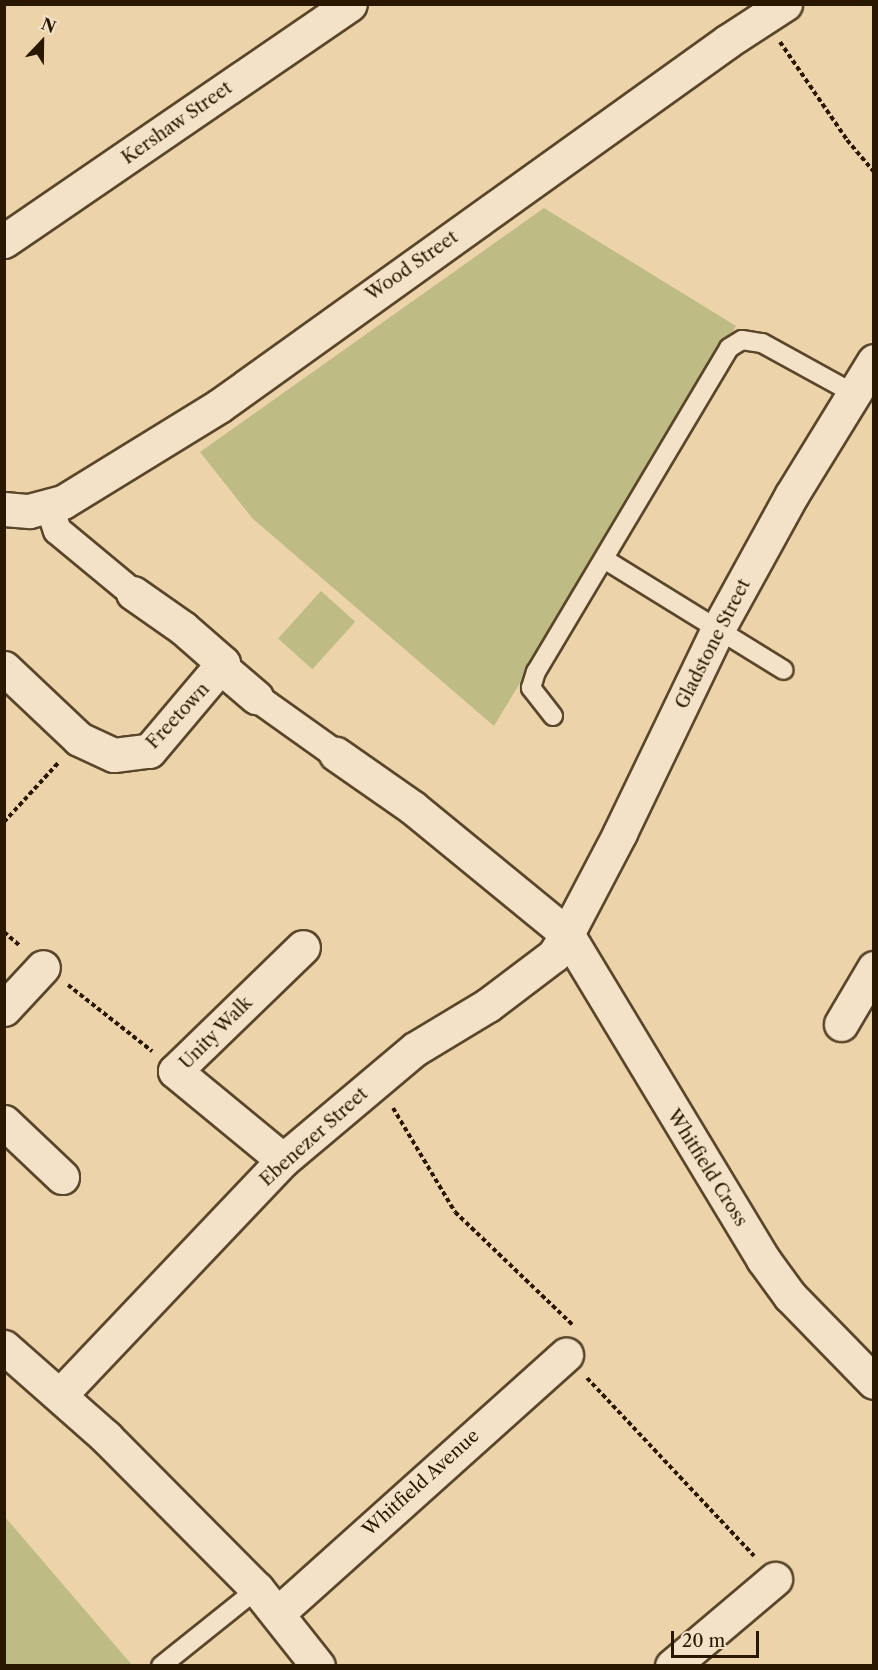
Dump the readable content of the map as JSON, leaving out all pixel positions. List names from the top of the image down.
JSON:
{
  "streets": {
    "street": [
      "Kershaw Street",
      "Wood Street",
      "Gladstone Street",
      "Freetown",
      "Unity Walk",
      "Ebenezer Street",
      "Whitfield Cross",
      "Whitfield Avenue"
    ]
  },
  "crossings": [
    ["Gladstone Street", "Ebenezer Street"],
    ["Gladstone Street", "Whitfield Cross"],
    ["Unity Walk", "Ebenezer Street"],
    ["Ebenezer Street", "Whitfield Cross"]
  ],
  "scale_bar": "20 m",
  "north": "top"
}
